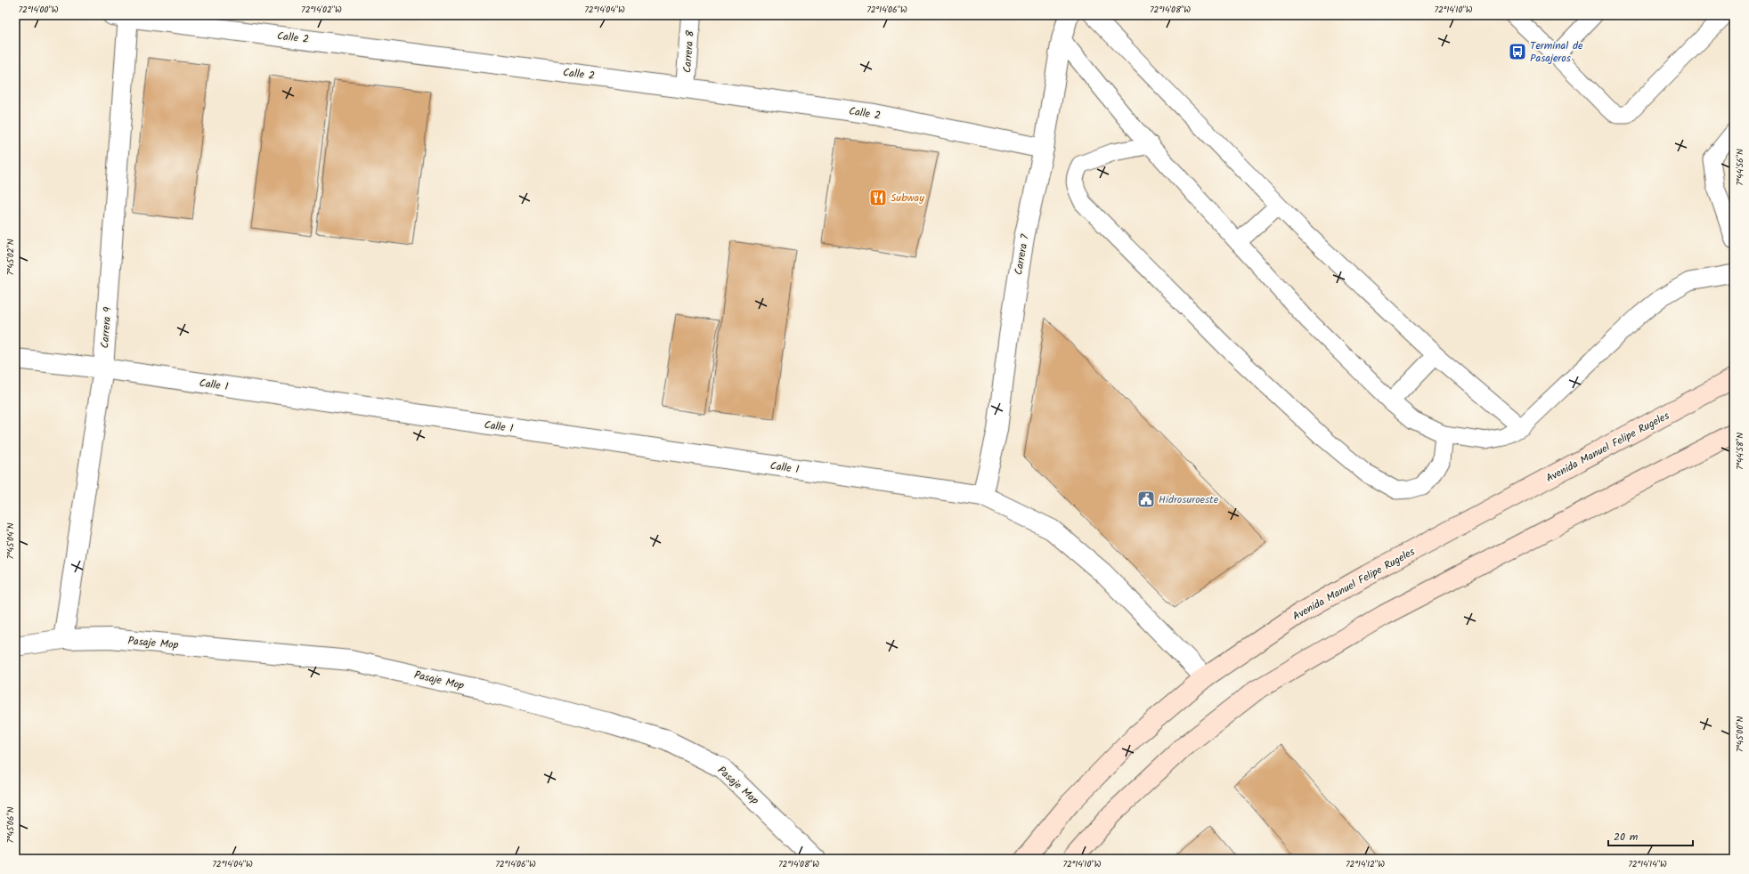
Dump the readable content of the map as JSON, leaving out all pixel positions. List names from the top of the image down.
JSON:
{
  "streets": {
    "street": [
      "Calle 2",
      "Carrera 8",
      "Carrera 7",
      "Carrera 9",
      "Calle 1",
      "Avenida Manuel Felipe Rugeles",
      "Pasaje Mop"
    ]
  },
  "crossings": [
    ["Calle 2", "Carrera 8"],
    ["Calle 2", "Carrera 7"],
    ["Calle 2", "Carrera 9"],
    ["Carrera 7", "Calle 1"],
    ["Carrera 9", "Calle 1"],
    ["Carrera 9", "Pasaje Mop"],
    ["Calle 1", "Avenida Manuel Felipe Rugeles"]
  ],
  "places": {
    "bus stop": ["Terminal de Pasajeros"],
    "restaurant": ["Subway"],
    "public building": ["Hidrosuroeste"]
  },
  "scale_bar": "20 m",
  "coordinates": [
    "72°14'00\"W",
    "72°14'02\"W",
    "72°14'04\"W",
    "72°14'06\"W",
    "72°14'08\"W",
    "72°14'10\"W",
    "7°44'56\"N",
    "7°45'02\"N",
    "7°44'58\"N",
    "7°45'04\"N",
    "7°45'00\"N",
    "7°45'06\"N",
    "72°14'12\"W",
    "72°14'14\"W"
  ]
}
